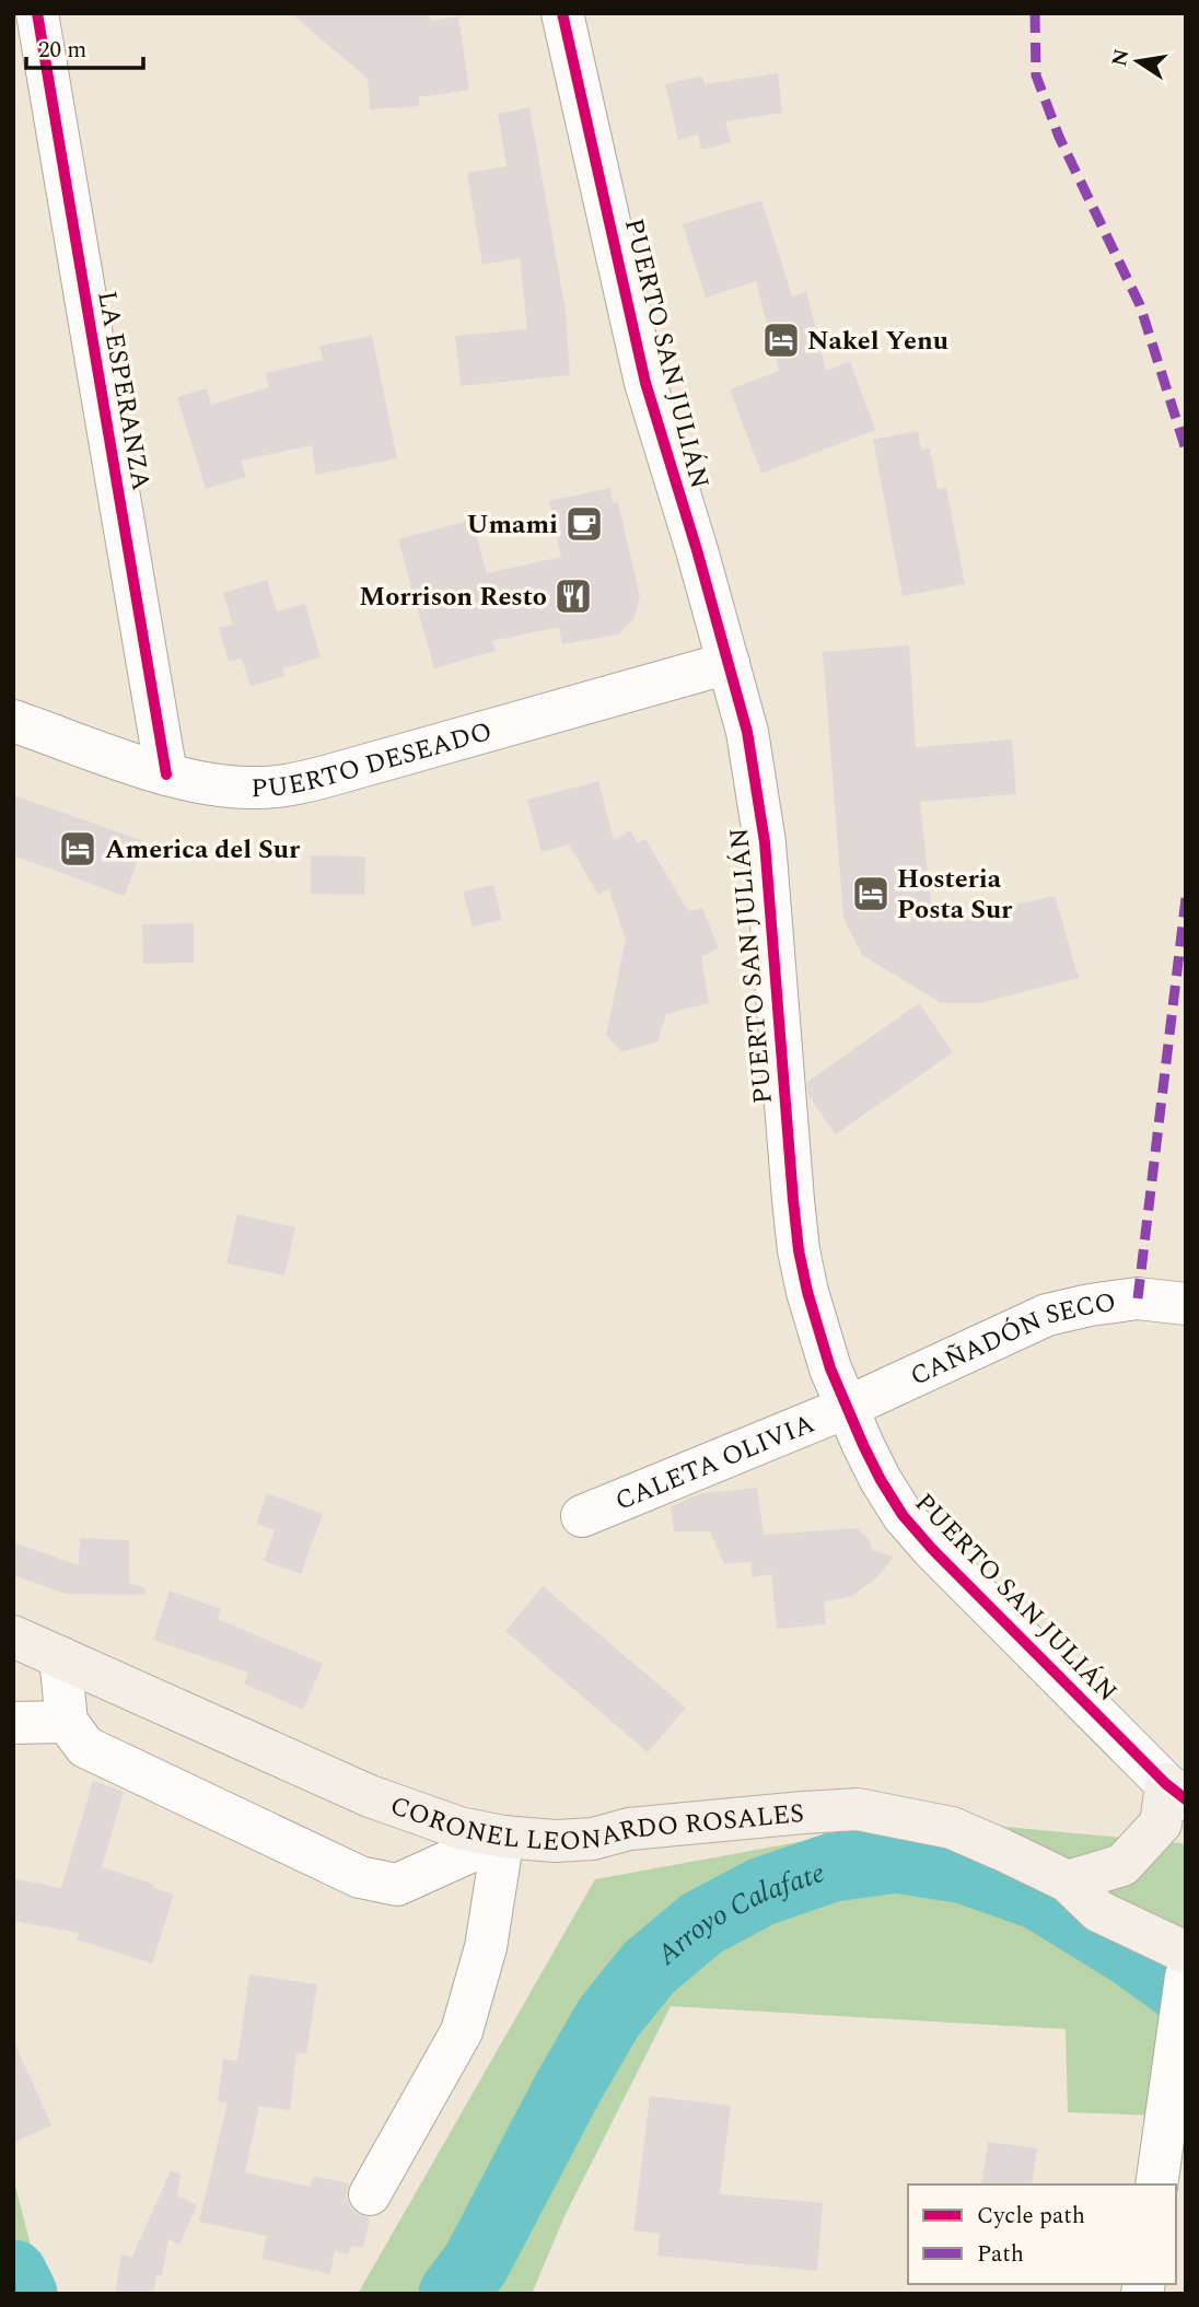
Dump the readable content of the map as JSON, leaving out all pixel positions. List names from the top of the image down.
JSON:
{
  "streets": {
    "main road": ["CORONEL LEONARDO ROSALES"],
    "street": [
      "PUERTO SAN JULIÁN",
      "LA ESPERANZA",
      "PUERTO DESEADO",
      "CAÑADÓN SECO",
      "CALETA OLIVIA"
    ]
  },
  "crossings": [
    ["PUERTO SAN JULIÁN", "PUERTO DESEADO"],
    ["PUERTO SAN JULIÁN", "CAÑADÓN SECO"],
    ["PUERTO SAN JULIÁN", "CALETA OLIVIA"],
    ["LA ESPERANZA", "PUERTO DESEADO"],
    ["CAÑADÓN SECO", "CALETA OLIVIA"]
  ],
  "water": ["Arroyo Calafate"],
  "places": {
    "hotel": ["Nakel Yenu", "America del Sur", "Hosteria Posta Sur"],
    "cafe": ["Umami"],
    "restaurant": ["Morrison Resto"]
  },
  "legend": ["Cycle path", "Path"],
  "scale_bar": "20 m",
  "north": "left"
}
